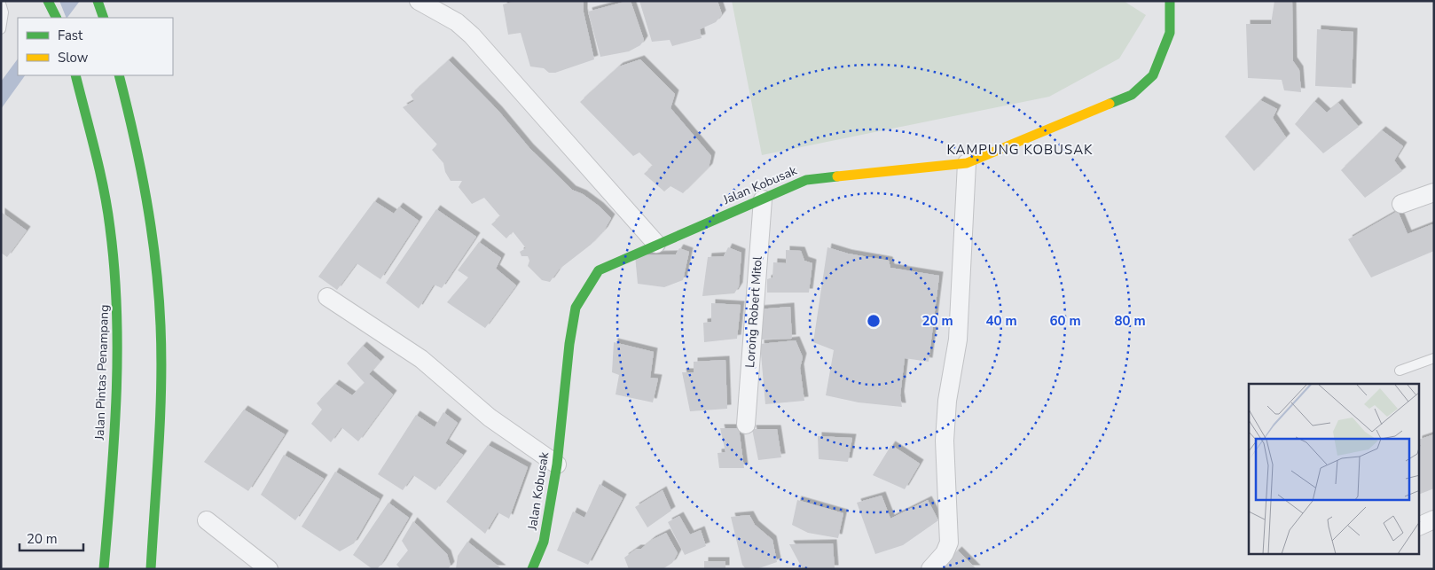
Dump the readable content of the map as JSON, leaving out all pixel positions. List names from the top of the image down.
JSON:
{
  "streets": {
    "main road": ["Jalan Kobusak", "Jalan Pintas Penampang"],
    "street": ["Lorong Robert Mitol"]
  },
  "crossings": [
    ["Jalan Kobusak", "Lorong Robert Mitol"]
  ],
  "districts": ["KAMPUNG KOBUSAK"],
  "legend": ["Fast", "Slow"],
  "scale_bar": "20 m",
  "rings": [
    "20 m",
    "40 m",
    "60 m",
    "80 m"
  ]
}
